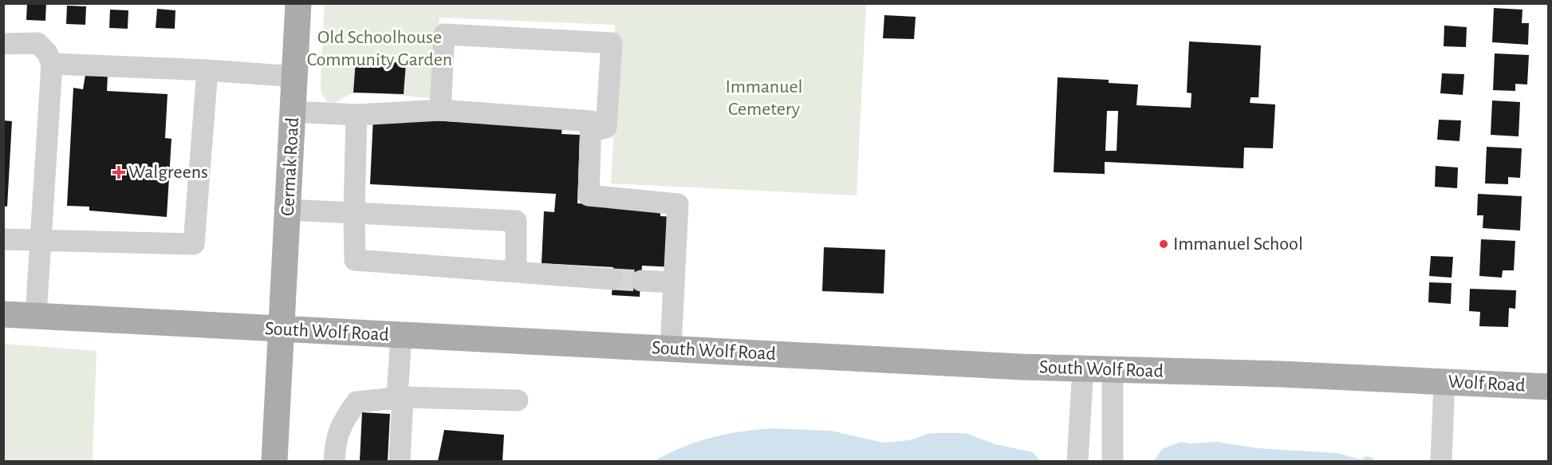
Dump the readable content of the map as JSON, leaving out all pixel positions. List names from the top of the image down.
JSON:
{
  "streets": {
    "main road": ["Cermak Road", "South Wolf Road", "Wolf Road"]
  },
  "crossings": [
    ["Cermak Road", "South Wolf Road"],
    ["South Wolf Road", "Wolf Road"]
  ],
  "parks": ["Old Schoolhouse Community Garden", "Immanuel Cemetery"],
  "places": {
    "health": ["Walgreens"],
    "other": ["Immanuel School"]
  }
}
